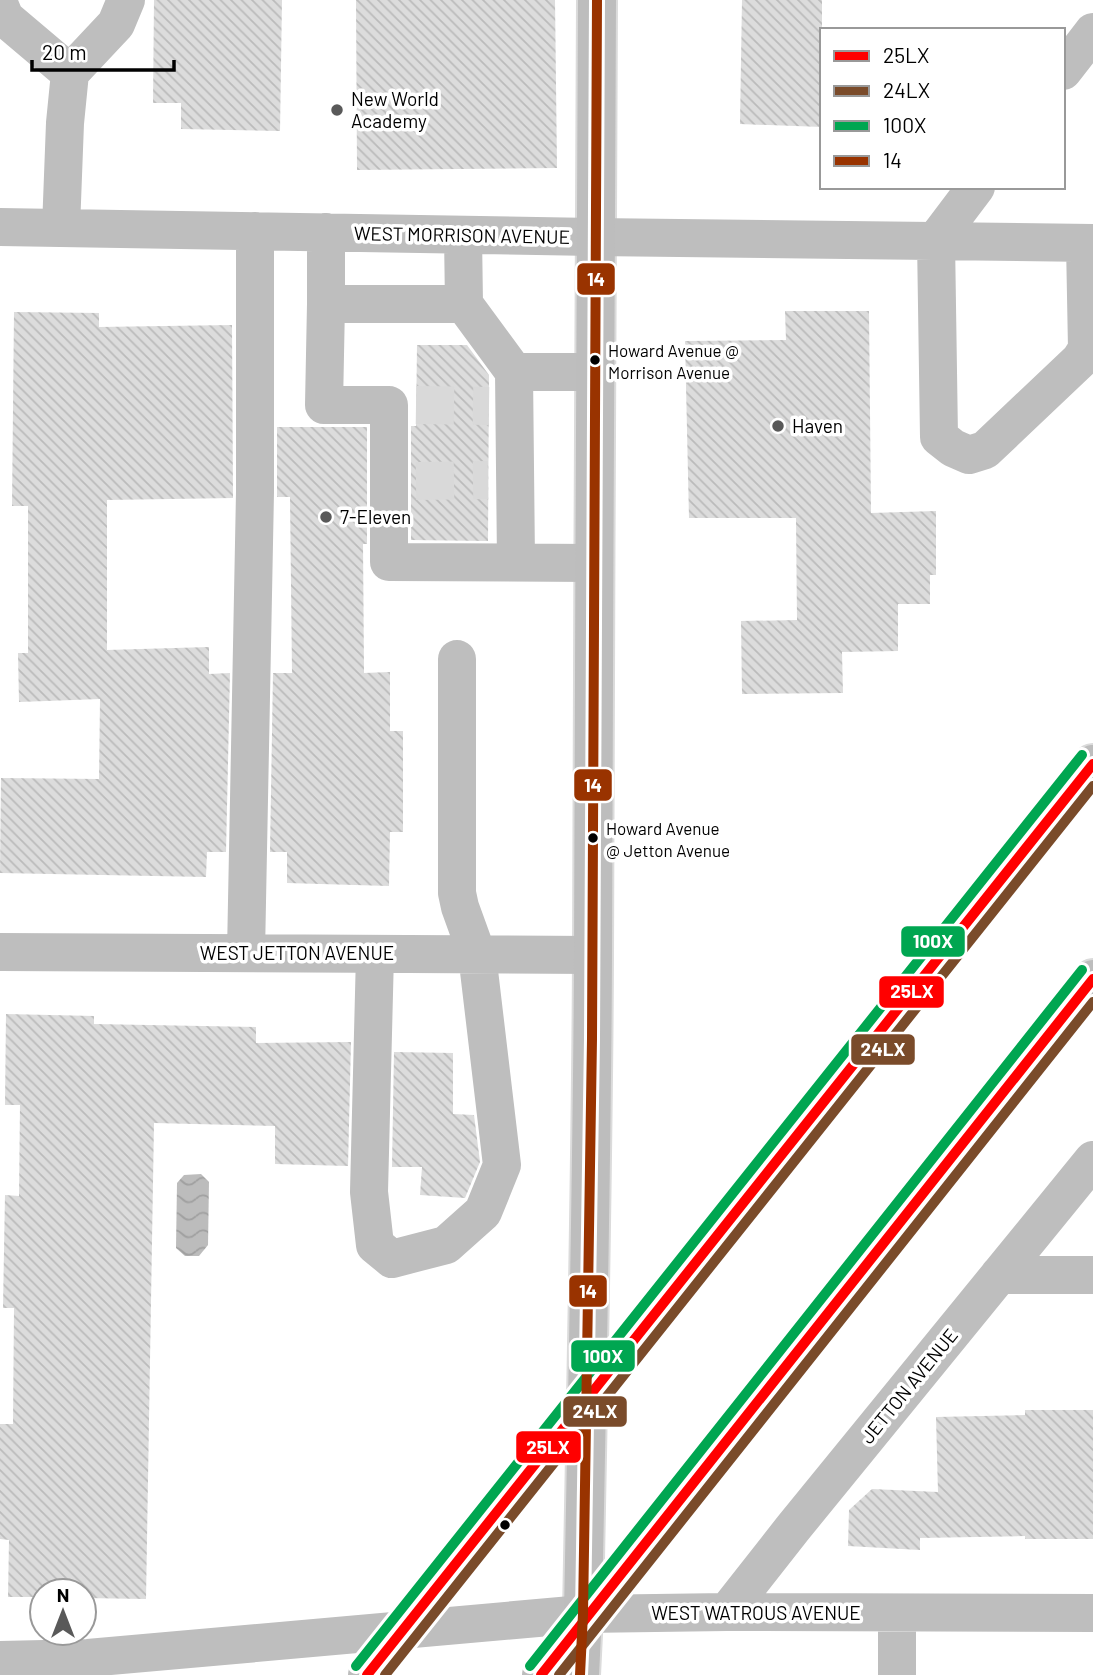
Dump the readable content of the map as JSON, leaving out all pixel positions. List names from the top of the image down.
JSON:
{
  "streets": {
    "street": [
      "WEST MORRISON AVENUE",
      "WEST JETTON AVENUE",
      "JETTON AVENUE",
      "WEST WATROUS AVENUE"
    ]
  },
  "crossings": [
    ["JETTON AVENUE", "WEST WATROUS AVENUE"]
  ],
  "places": [
    "New World Academy",
    "Howard Avenue @ Morrison Avenue",
    "Haven",
    "7-Eleven",
    "Howard Avenue @ Jetton Avenue"
  ],
  "lines": [
    "transit line 14",
    "transit line 100X",
    "transit line 25LX",
    "transit line 24LX"
  ],
  "legend": [
    "25LX",
    "24LX",
    "100X",
    "14"
  ],
  "scale_bar": "20 m",
  "north": "top"
}
